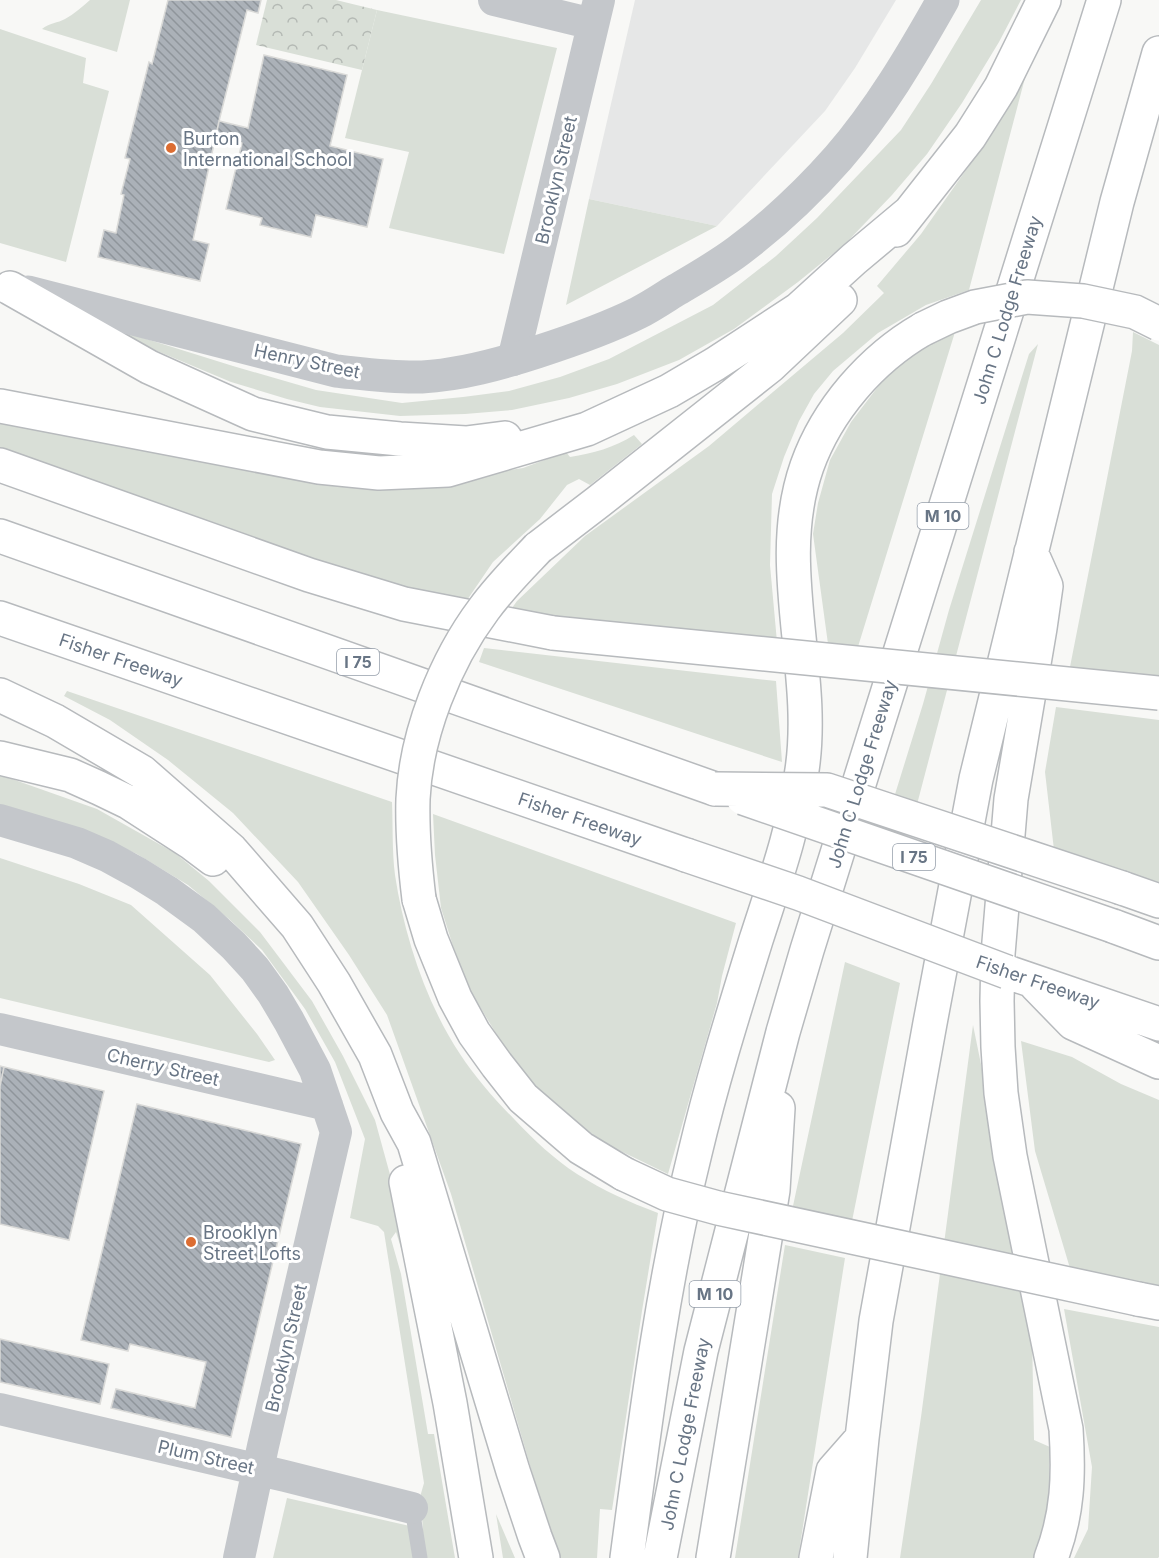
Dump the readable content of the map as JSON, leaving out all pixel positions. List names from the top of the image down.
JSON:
{
  "streets": {
    "highway": [
      "John C Lodge Freeway",
      "M 10",
      "Fisher Freeway",
      "I 75"
    ],
    "street": [
      "Brooklyn Street",
      "Henry Street",
      "Cherry Street",
      "Plum Street"
    ]
  },
  "crossings": [
    ["Brooklyn Street", "Henry Street"],
    ["Brooklyn Street", "Cherry Street"],
    ["Brooklyn Street", "Plum Street"]
  ],
  "places": ["Burton International School", "Brooklyn Street Lofts"]
}
